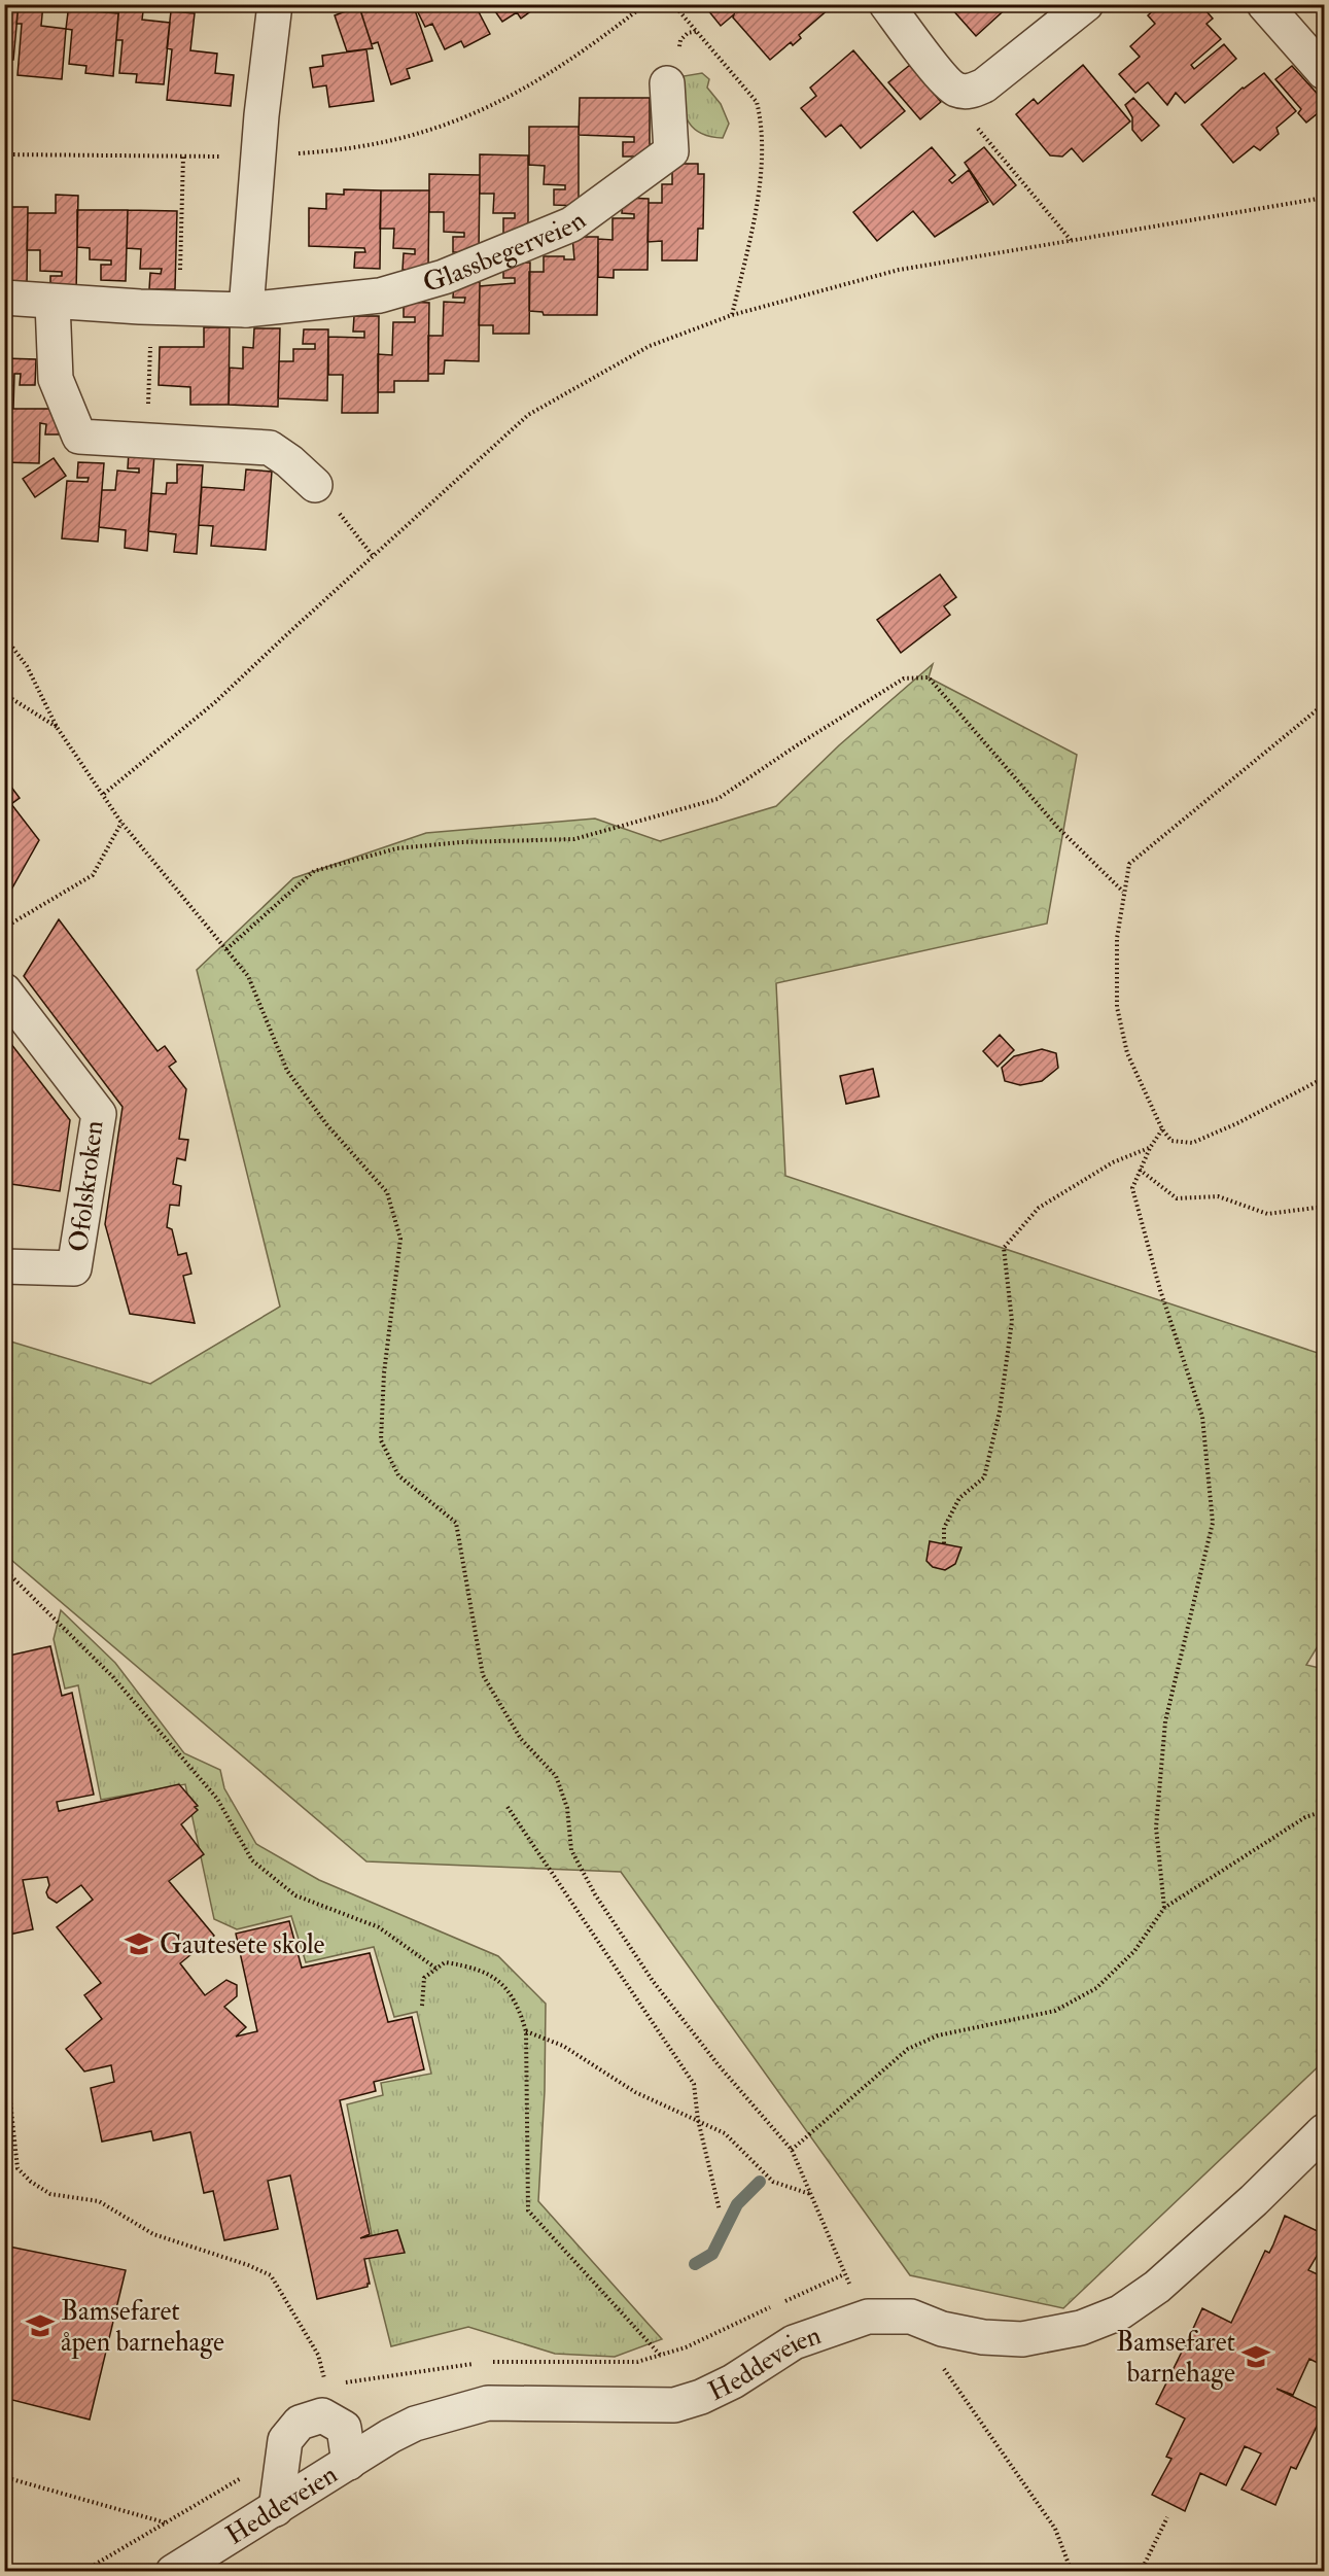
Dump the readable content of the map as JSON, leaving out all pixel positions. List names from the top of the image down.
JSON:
{
  "streets": {
    "street": ["Glassbegerveien", "Ofolskroken", "Heddeveien"]
  },
  "places": {
    "school or university": ["Gautesete skole", "Bamsefaret åpen barnehage", "Bamsefaret barnehage"]
  }
}
